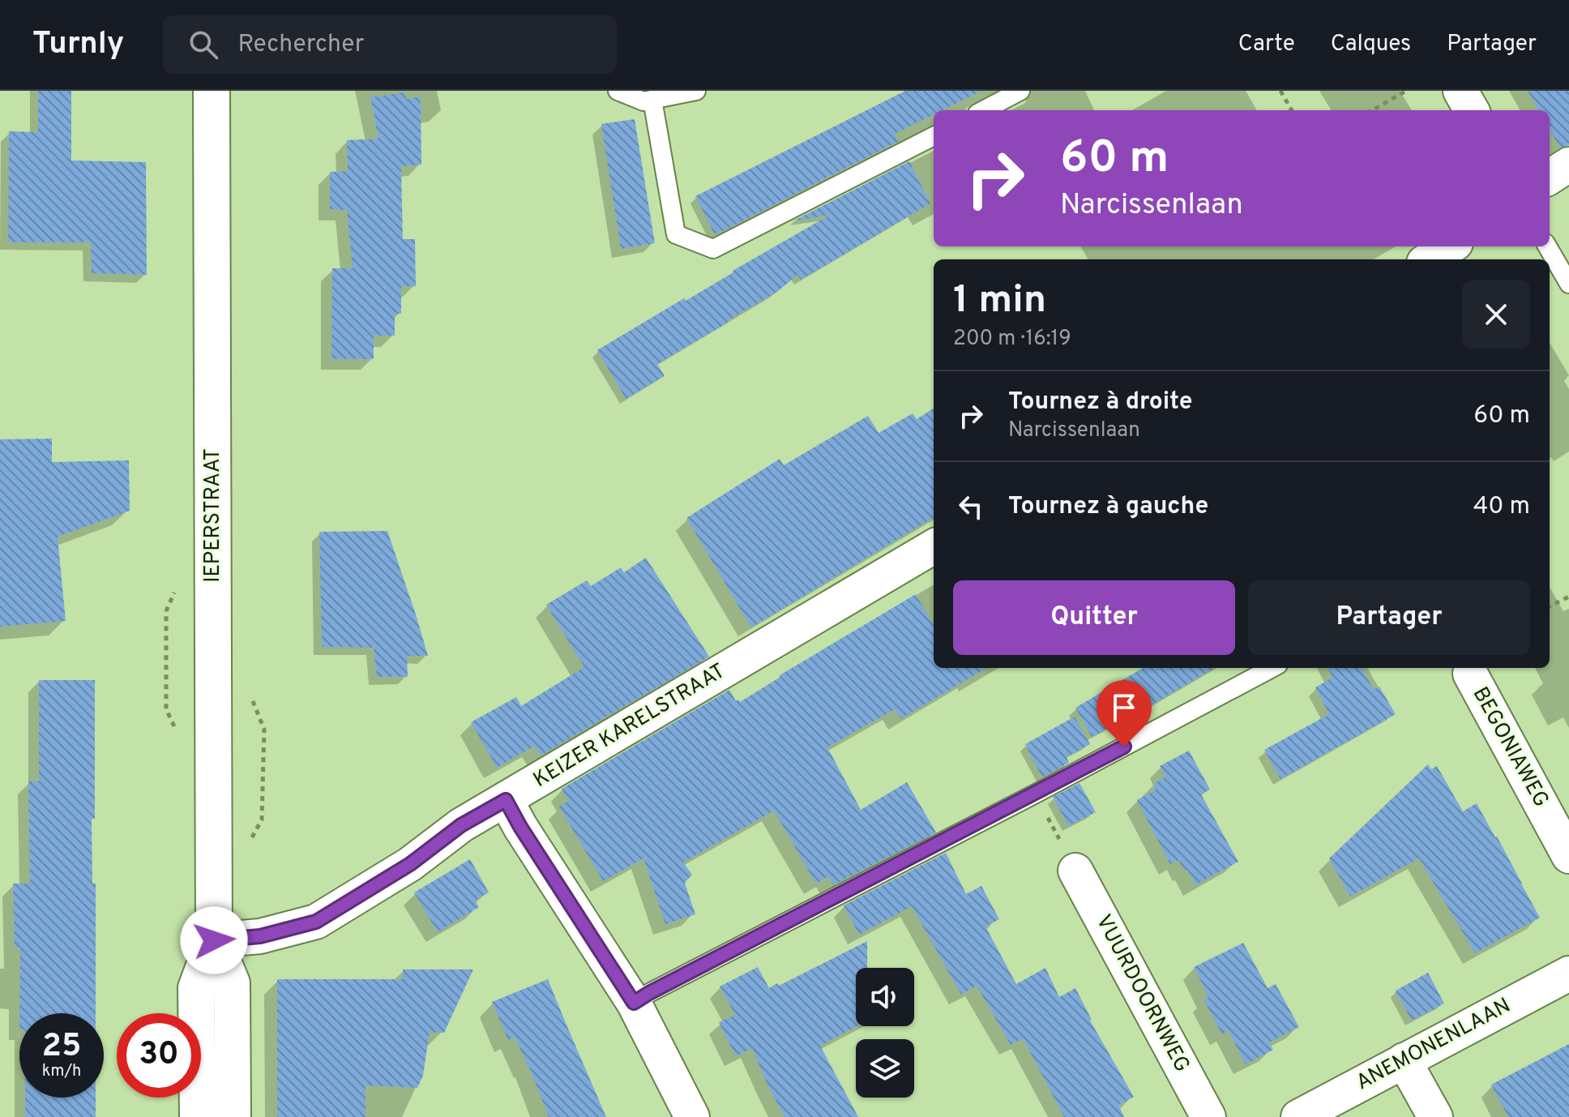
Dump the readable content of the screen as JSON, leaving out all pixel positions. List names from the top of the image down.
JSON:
{
  "streets": {
    "street": [
      "IEPERSTRAAT",
      "KEIZER KARELSTRAAT",
      "BEGONIAWEG",
      "VUURDOORNWEG",
      "ANEMONENLAAN"
    ]
  },
  "crossings": [
    ["IEPERSTRAAT", "KEIZER KARELSTRAAT"]
  ],
  "page": {
    "header": "Turnly",
    "search": "Rechercher",
    "nav": ["Carte", "Calques", "Partager"],
    "turn": ["60 m", "Narcissenlaan"],
    "heading": ["1 min", "200 m · 16:19"],
    "list": [
      {
        "name": "Tournez à droite",
        "note": "Narcissenlaan",
        "value": "60 m"
      },
      {
        "name": "Tournez à gauche",
        "value": "40 m"
      }
    ],
    "buttons": ["Quitter", "Partager"],
    "speed": "25 km/h",
    "limit": "30"
  }
}
